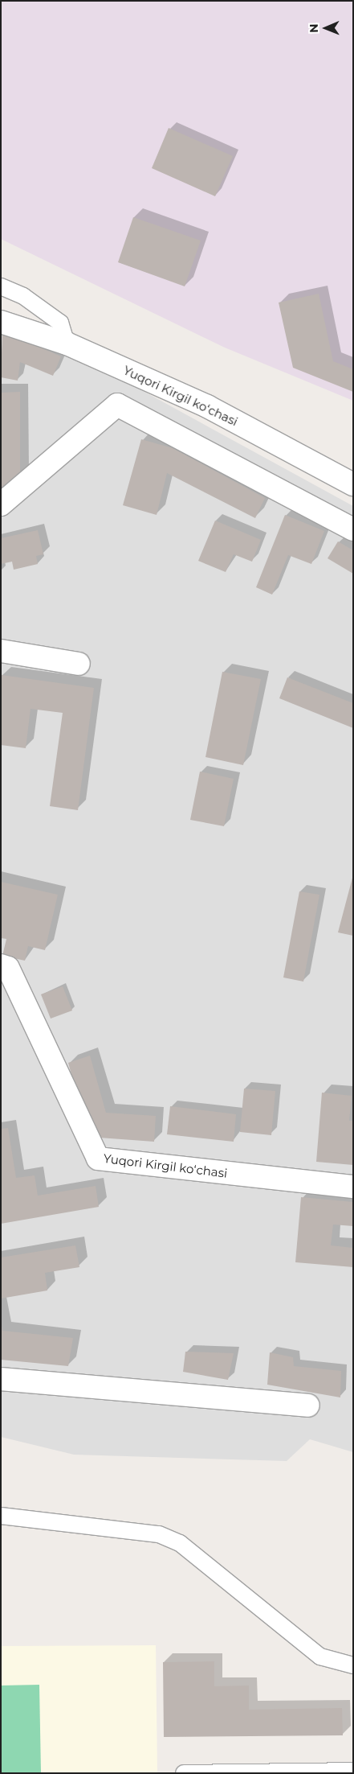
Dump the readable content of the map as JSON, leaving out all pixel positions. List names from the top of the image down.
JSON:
{
  "streets": {
    "street": ["Yuqori Kirgil koʻchasi"]
  },
  "north": "left"
}
